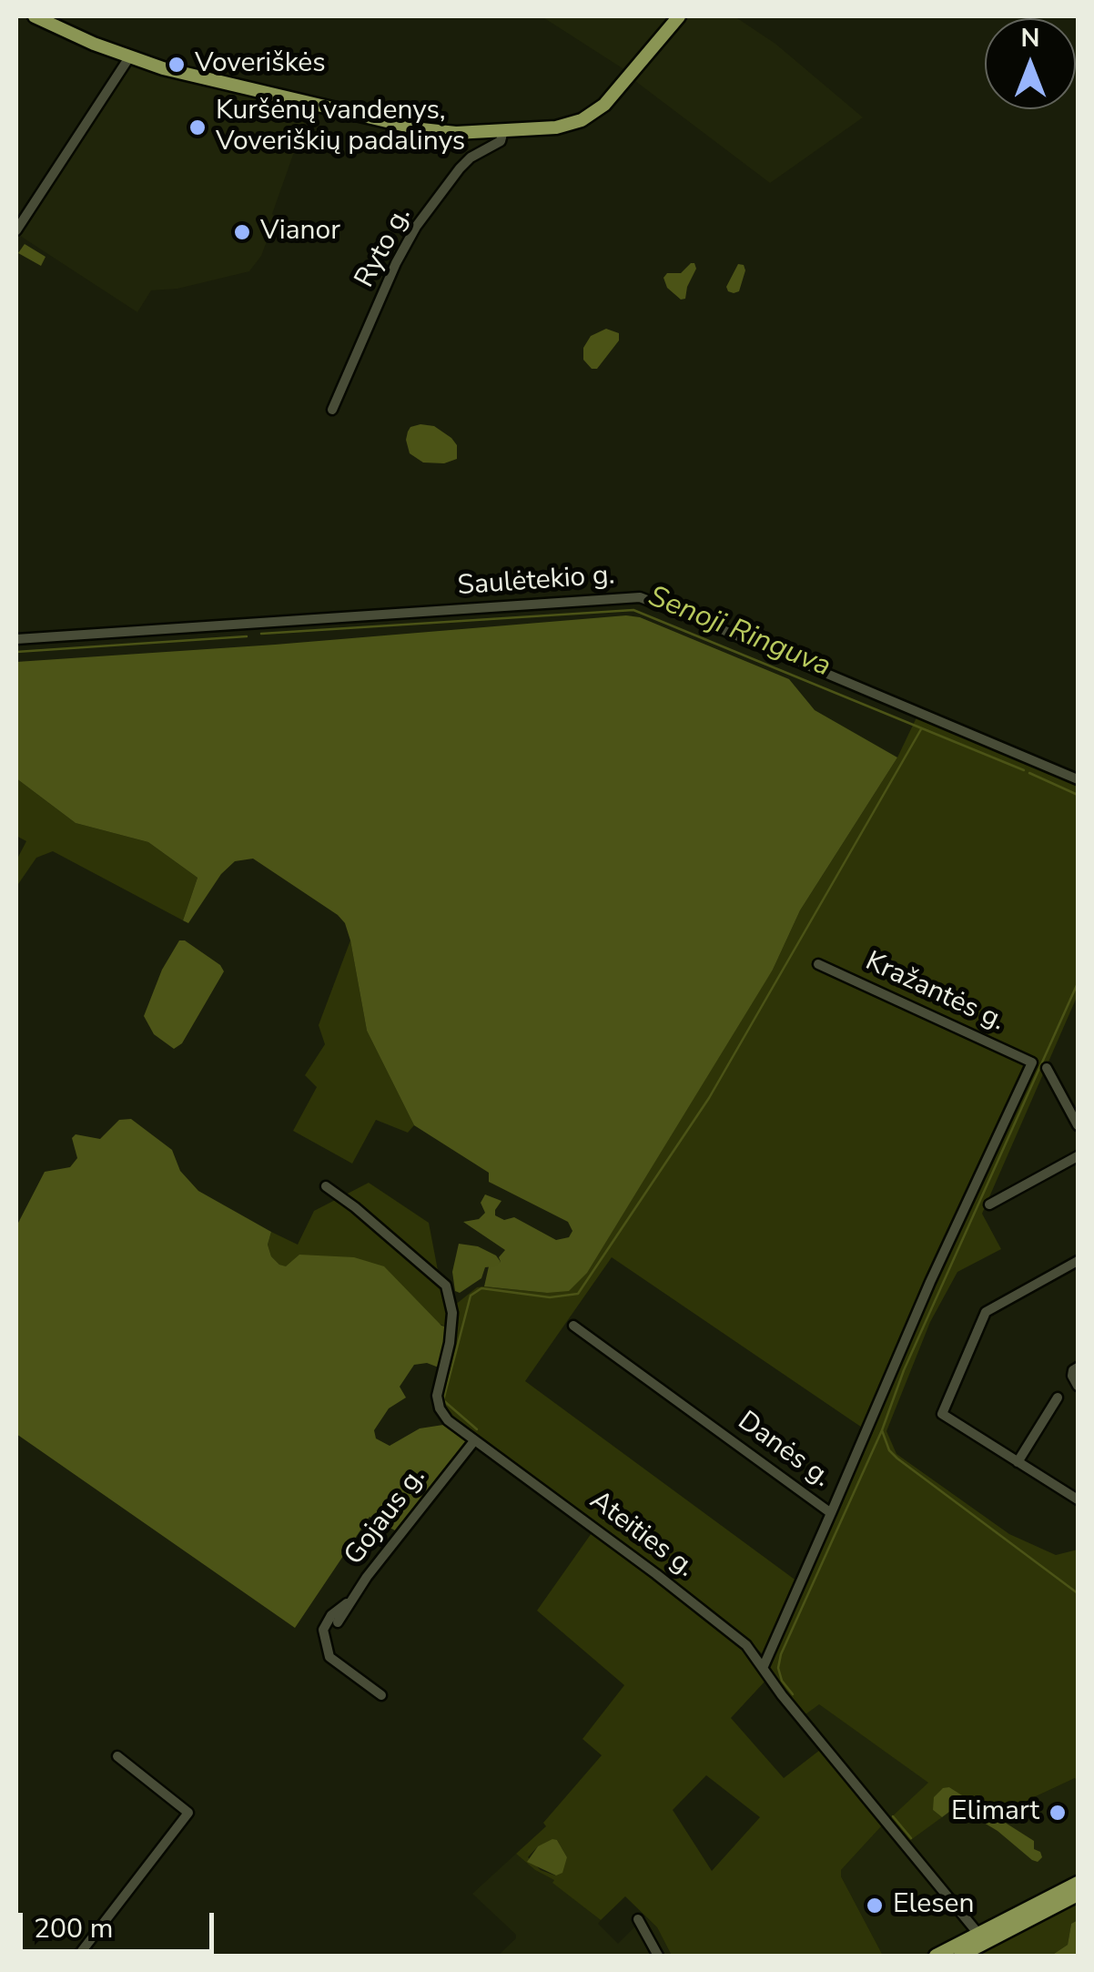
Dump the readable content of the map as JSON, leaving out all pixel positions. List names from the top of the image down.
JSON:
{
  "streets": {
    "street": [
      "Ryto g.",
      "Saulėtekio g.",
      "Kražantės g.",
      "Danės g.",
      "Gojaus g.",
      "Ateities g."
    ]
  },
  "crossings": [
    ["Kražantės g.", "Danės g."],
    ["Danės g.", "Ateities g."],
    ["Gojaus g.", "Ateities g."]
  ],
  "water": ["Senoji Ringuva"],
  "places": [
    "Voveriškės",
    "Kuršėnų vandenys, Voveriškių padalinys",
    "Vianor",
    "Elimart",
    "Elesen"
  ],
  "scale_bar": "200 m",
  "north": "top"
}
